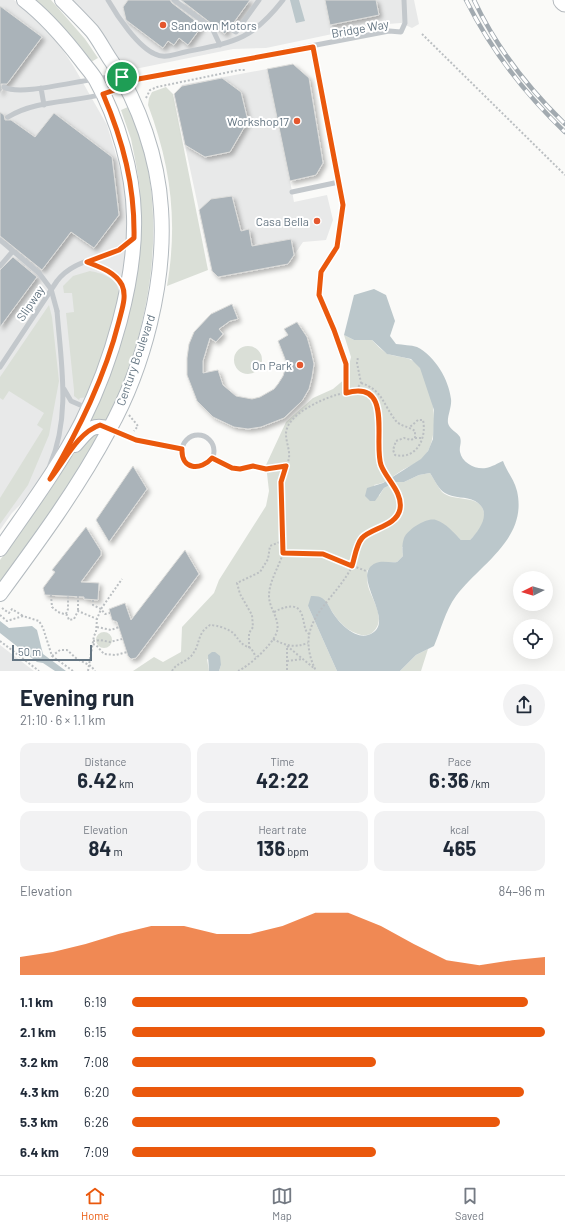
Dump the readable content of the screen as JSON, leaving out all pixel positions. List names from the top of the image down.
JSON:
{
  "streets": {
    "main road": ["Century Boulevard"],
    "lane": ["Bridge Way", "Slipway"]
  },
  "crossings": [
    ["Bridge Way", "Century Boulevard"]
  ],
  "places": [
    "Sandown Motors",
    "Workshop17",
    "Casa Bella",
    "On Park"
  ],
  "scale_bar": "50 m",
  "north": "left",
  "page": {
    "scale": "50 m",
    "heading": ["Evening run", "21:10 · 6 × 1.1 km"],
    "stats": [
      ["Distance", "6.42 km"],
      ["Time", "42:22"],
      ["Pace", "6:36 /km"],
      ["Elevation", "84 m"],
      ["Heart rate", "136 bpm"],
      ["kcal", "465"]
    ],
    "chart": ["Elevation", "84–96 m"],
    "list": [
      {
        "name": "1.1 km",
        "note": "6:19"
      },
      {
        "name": "2.1 km",
        "note": "6:15"
      },
      {
        "name": "3.2 km",
        "note": "7:08"
      },
      {
        "name": "4.3 km",
        "note": "6:20"
      },
      {
        "name": "5.3 km",
        "note": "6:26"
      },
      {
        "name": "6.4 km",
        "note": "7:09"
      }
    ],
    "tabs": ["Home", "Map", "Saved"]
  }
}
